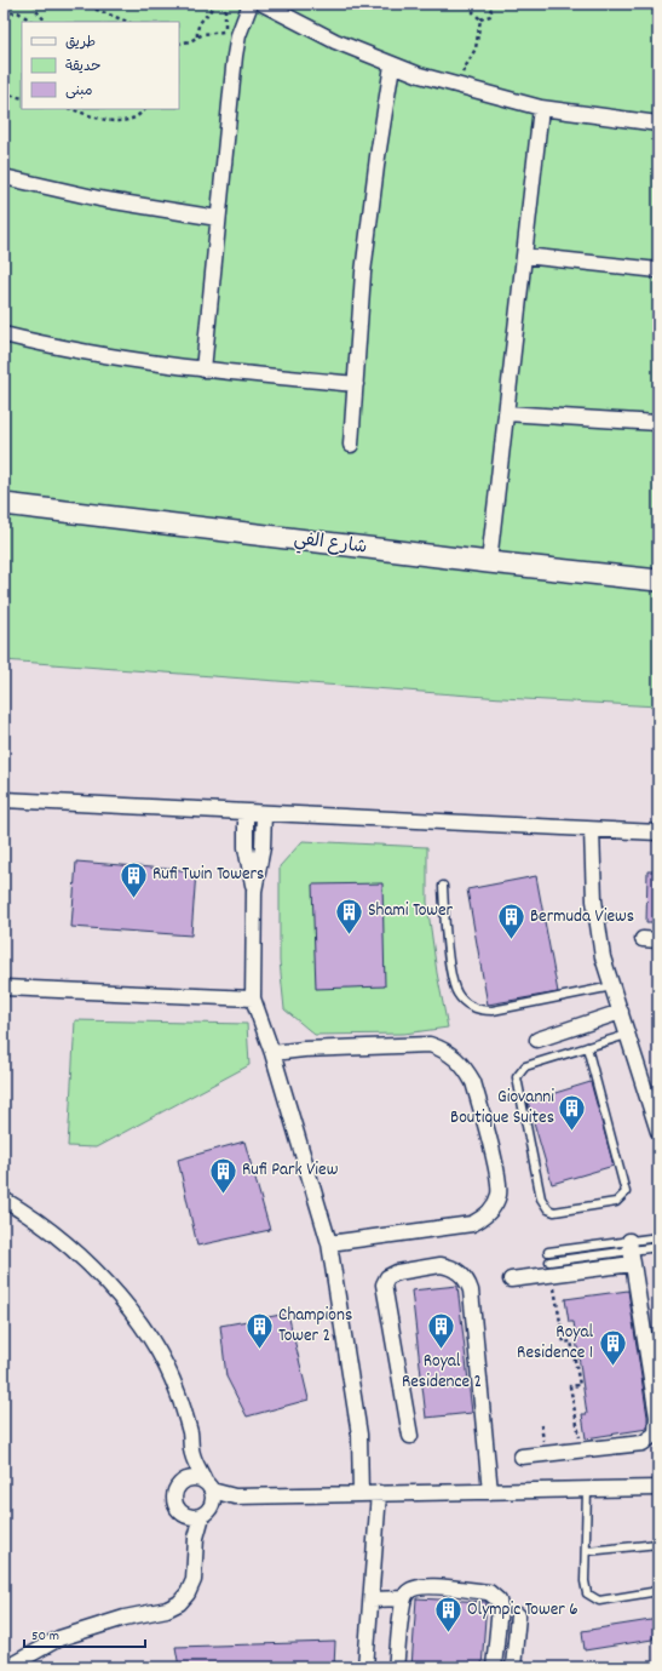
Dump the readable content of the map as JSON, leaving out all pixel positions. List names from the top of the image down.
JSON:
{
  "streets": {
    "street": ["شارع الفي"]
  },
  "places": {
    "building": [
      "Rufi Twin Towers",
      "Shami Tower",
      "Bermuda Views",
      "Giovanni Boutique Suites",
      "Rufi Park View",
      "Champions Tower 2",
      "Royal Residence 2",
      "Royal Residence 1",
      "Olympic Tower 6"
    ]
  },
  "legend": ["طريق", "حديقة", "مبنى"],
  "scale_bar": "50 m"
}
